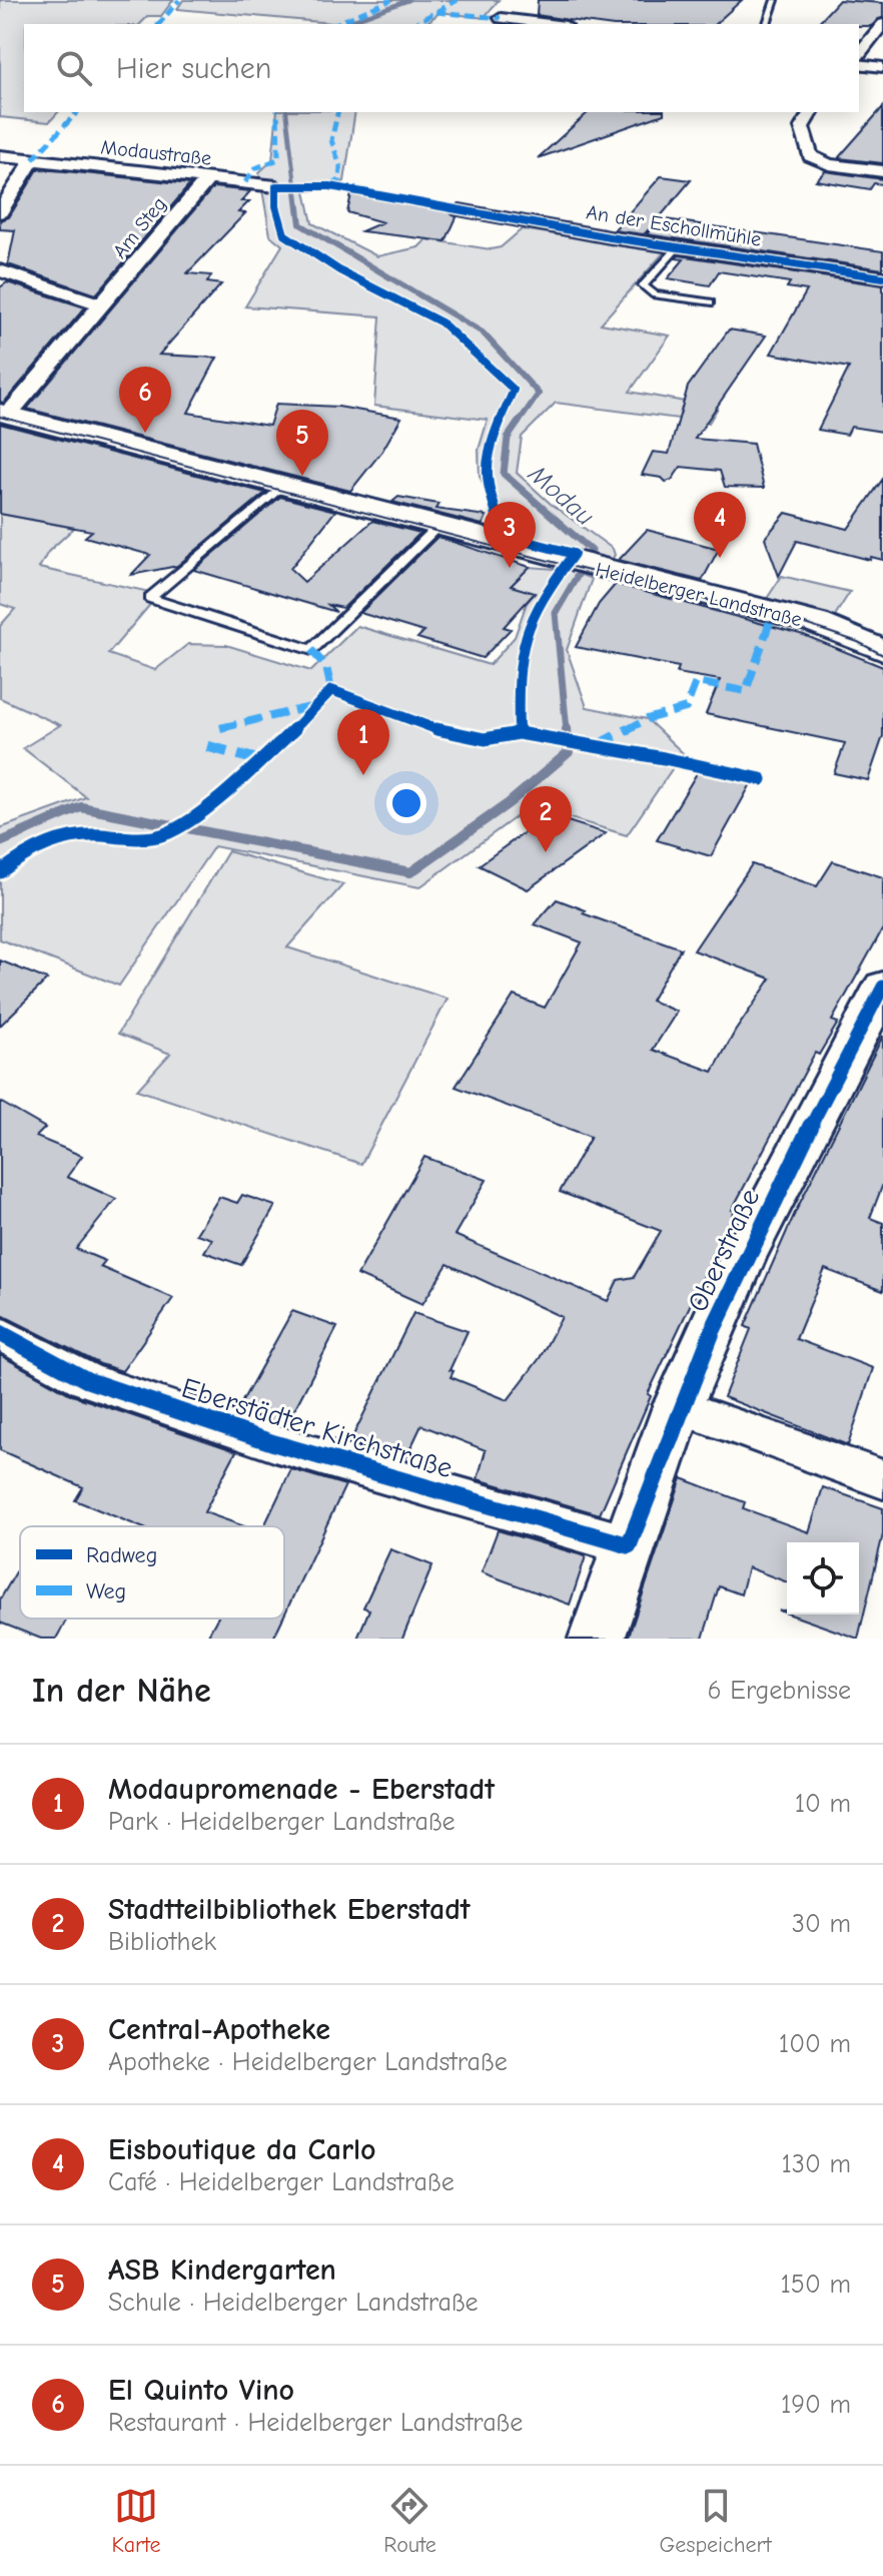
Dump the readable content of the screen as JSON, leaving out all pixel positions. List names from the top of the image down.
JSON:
{
  "streets": {
    "street": [
      "Modaustraße",
      "An der Eschollmühle",
      "Am Steg",
      "Heidelberger Landstraße",
      "Oberstraße",
      "Eberstädter Kirchstraße"
    ]
  },
  "crossings": [
    ["Modaustraße", "Am Steg"],
    ["Am Steg", "Heidelberger Landstraße"],
    ["Oberstraße", "Eberstädter Kirchstraße"]
  ],
  "water": ["Modau"],
  "legend": ["Radweg", "Weg"],
  "page": {
    "search": "Hier suchen",
    "pins": [
      "6",
      "5",
      "4",
      "3",
      "1",
      "2"
    ],
    "heading": ["In der Nähe", "6 Ergebnisse"],
    "list": [
      {
        "mark": "1",
        "name": "Modaupromenade - Eberstadt",
        "note": "Park · Heidelberger Landstraße",
        "value": "10 m"
      },
      {
        "mark": "2",
        "name": "Stadtteilbibliothek Eberstadt",
        "note": "Bibliothek",
        "value": "30 m"
      },
      {
        "mark": "3",
        "name": "Central-Apotheke",
        "note": "Apotheke · Heidelberger Landstraße",
        "value": "100 m"
      },
      {
        "mark": "4",
        "name": "Eisboutique da Carlo",
        "note": "Café · Heidelberger Landstraße",
        "value": "130 m"
      },
      {
        "mark": "5",
        "name": "ASB Kindergarten",
        "note": "Schule · Heidelberger Landstraße",
        "value": "150 m"
      },
      {
        "mark": "6",
        "name": "El Quinto Vino",
        "note": "Restaurant · Heidelberger Landstraße",
        "value": "190 m"
      }
    ],
    "nav": ["Karte", "Route", "Gespeichert"]
  }
}
